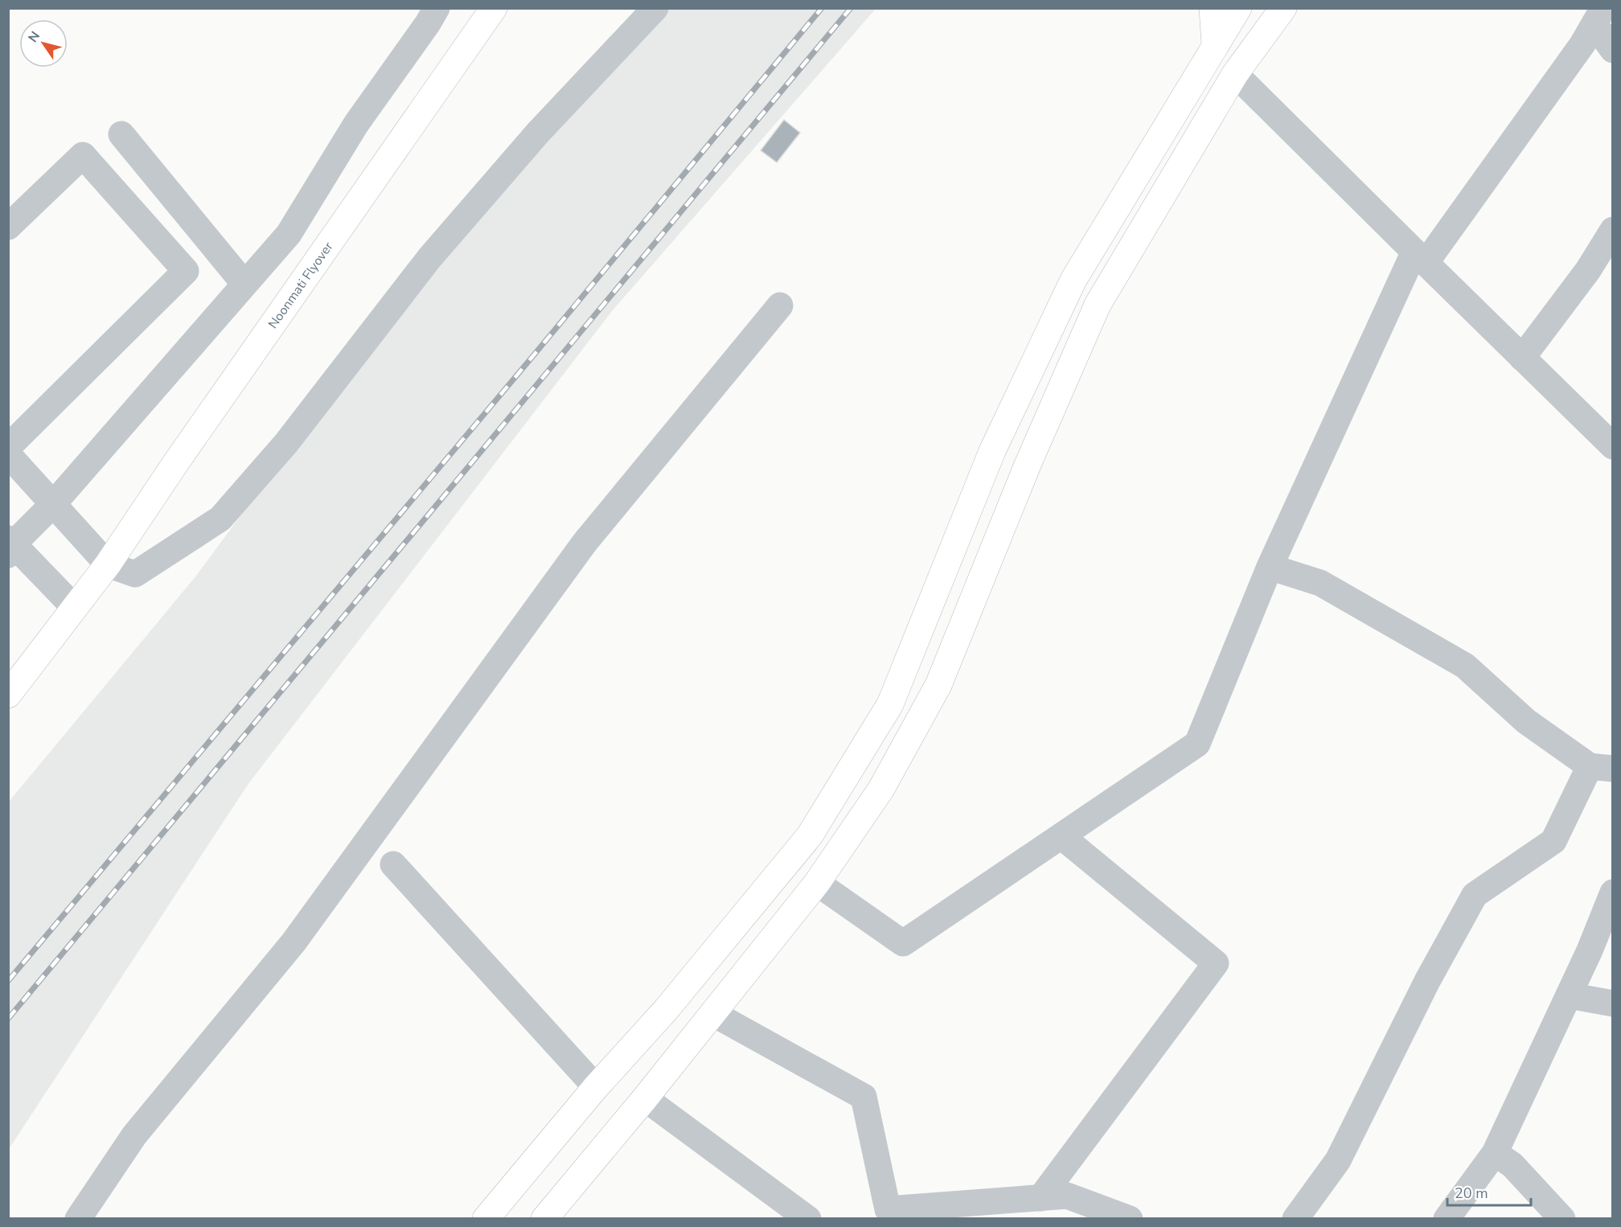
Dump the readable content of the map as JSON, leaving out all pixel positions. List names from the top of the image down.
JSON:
{
  "streets": {
    "main road": ["Noonmati Flyover"]
  },
  "scale_bar": "20 m",
  "north": "top left"
}
